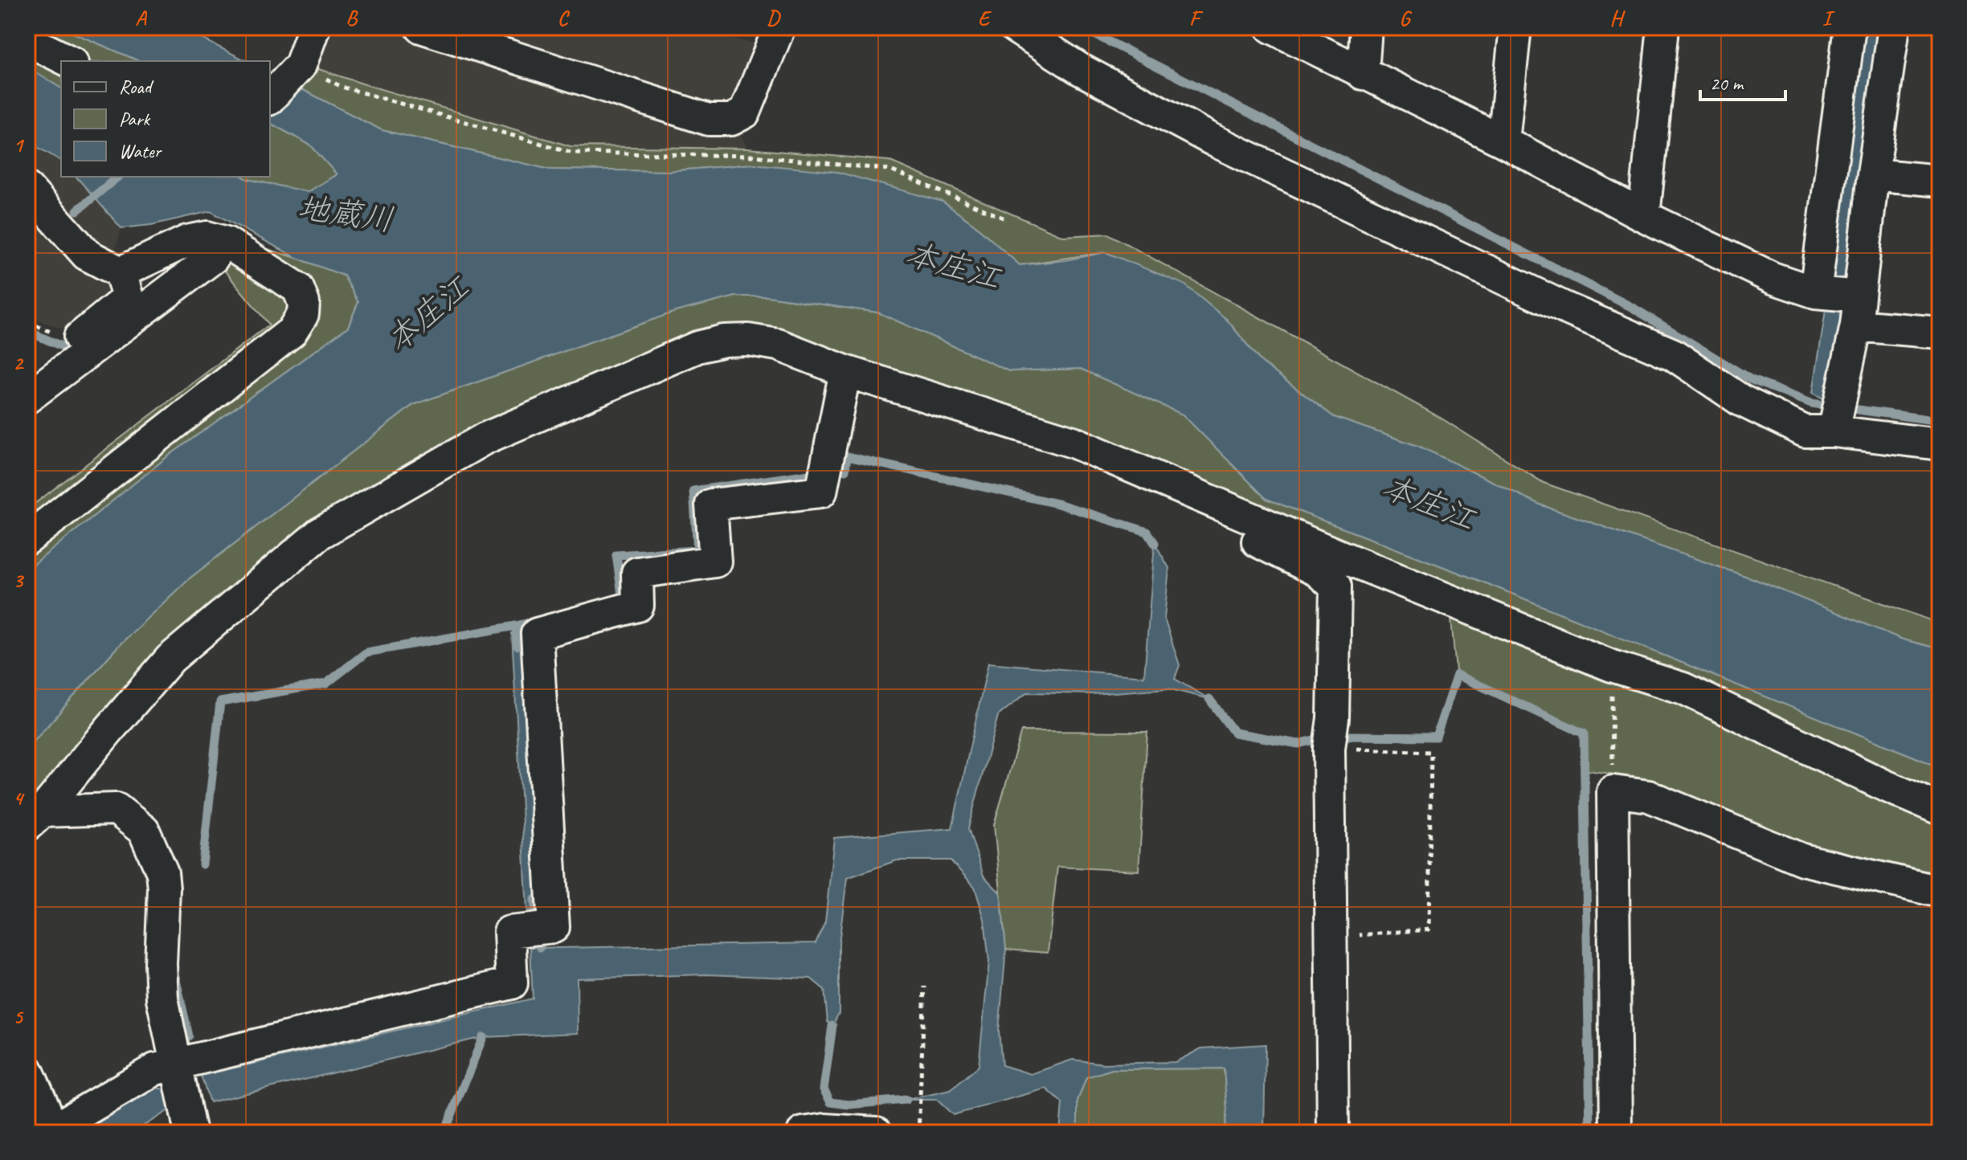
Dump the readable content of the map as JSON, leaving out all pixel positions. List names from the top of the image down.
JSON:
{
  "water": ["地蔵川", "本庄江"],
  "legend": ["Road", "Park", "Water"],
  "scale_bar": "20 m",
  "grid": {
    "columns": [
      "A",
      "B",
      "C",
      "D",
      "E",
      "F",
      "G",
      "H",
      "I"
    ],
    "rows": [
      "1",
      "2",
      "3",
      "4",
      "5"
    ]
  }
}
